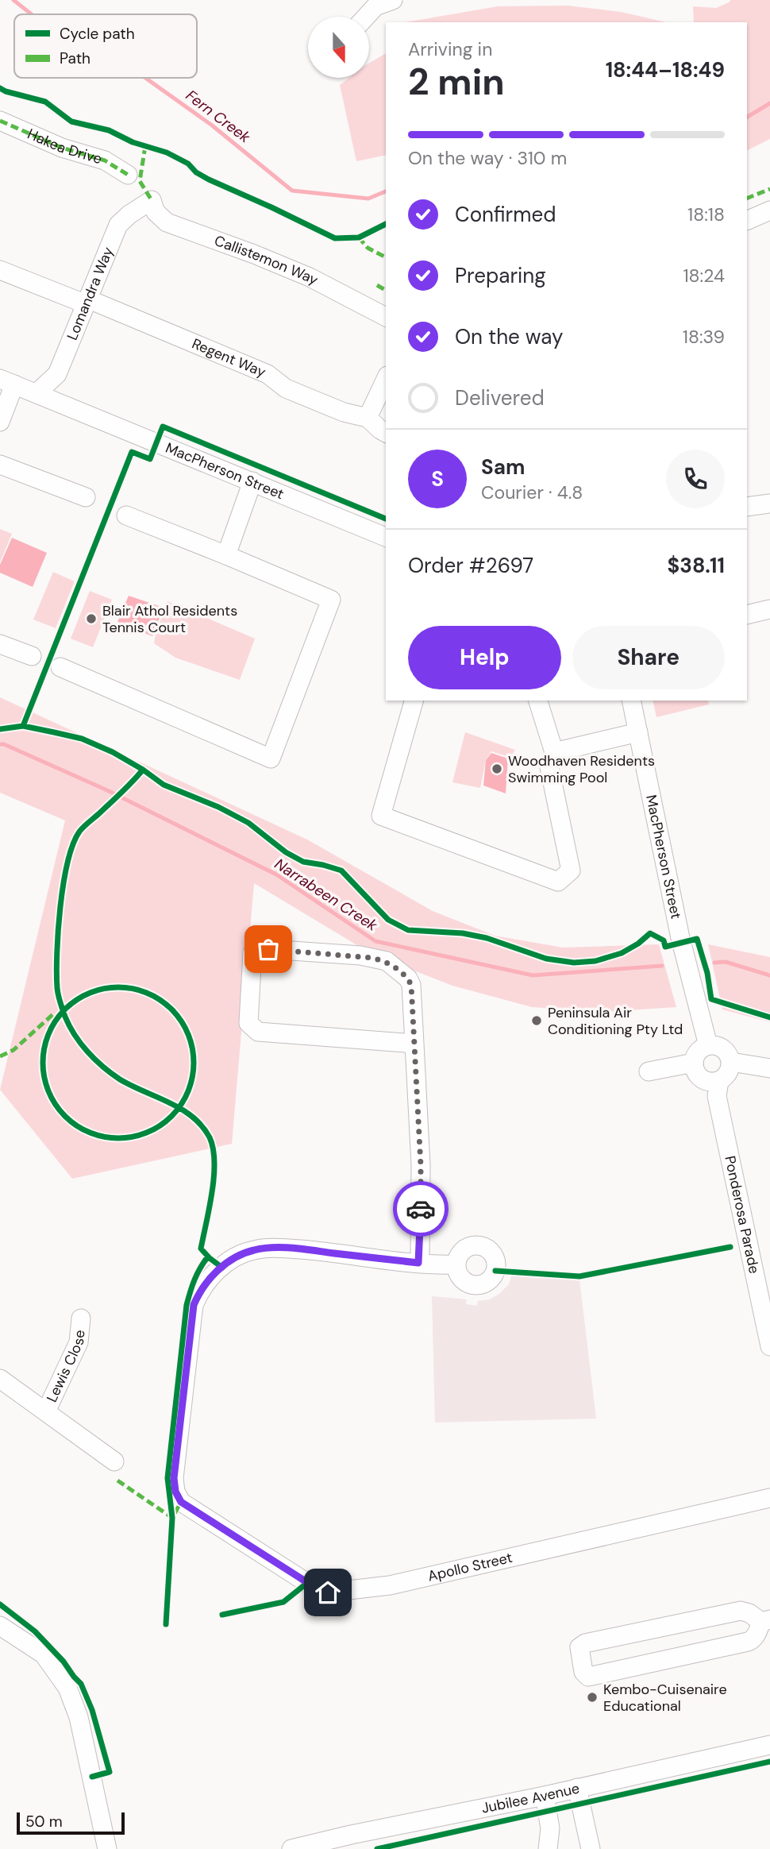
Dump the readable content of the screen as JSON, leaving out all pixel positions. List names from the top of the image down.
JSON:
{
  "streets": {
    "street": [
      "Hakea Drive",
      "Callistemon Way",
      "Lomandra Way",
      "Regent Way",
      "MacPherson Street",
      "Ponderosa Parade",
      "Lewis Close",
      "Apollo Street",
      "Jubilee Avenue"
    ]
  },
  "crossings": [
    ["Callistemon Way", "Lomandra Way"],
    ["Lomandra Way", "Regent Way"],
    ["Lomandra Way", "MacPherson Street"],
    ["MacPherson Street", "Ponderosa Parade"]
  ],
  "water": ["Fern Creek", "Narrabeen Creek"],
  "places": [
    "Blair Athol Residents Tennis Court",
    "Woodhaven Residents Swimming Pool",
    "Peninsula Air Conditioning Pty Ltd",
    "Kembo-Cuisenaire Educational"
  ],
  "legend": ["Cycle path", "Path"],
  "scale_bar": "50 m",
  "north": "bottom",
  "page": {
    "heading": ["2 min", "Arriving in", "18:44–18:49"],
    "panel": [
      "Sam",
      "Courier · 4.8",
      "Order #2697",
      "$38.11"
    ],
    "bar": "On the way · 310 m",
    "list": [
      ["Confirmed", "18:18"],
      ["Preparing", "18:24"],
      ["On the way", "18:39"],
      "Delivered"
    ],
    "round": "S",
    "buttons": ["Help", "Share"],
    "scale": "50 m"
  }
}
